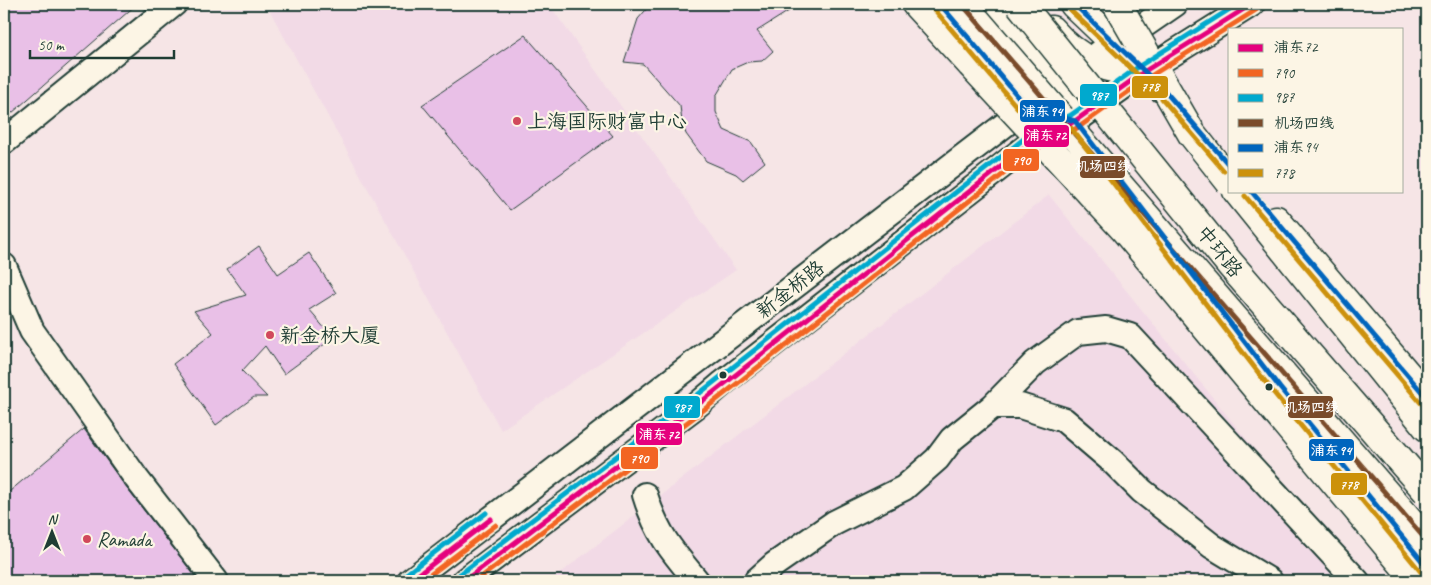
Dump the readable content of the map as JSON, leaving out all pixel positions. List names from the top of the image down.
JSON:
{
  "streets": {
    "main road": ["中环路"],
    "street": ["新金桥路"]
  },
  "places": ["上海国际财富中心", "新金桥大厦", "Ramada"],
  "lines": [
    "transit line 浦东72",
    "transit line 987",
    "transit line 机场四线",
    "transit line 浦东94",
    "transit line 778",
    "transit line 790"
  ],
  "legend": [
    "浦东72",
    "790",
    "987",
    "机场四线",
    "浦东94",
    "778"
  ],
  "scale_bar": "50 m",
  "north": "top"
}
